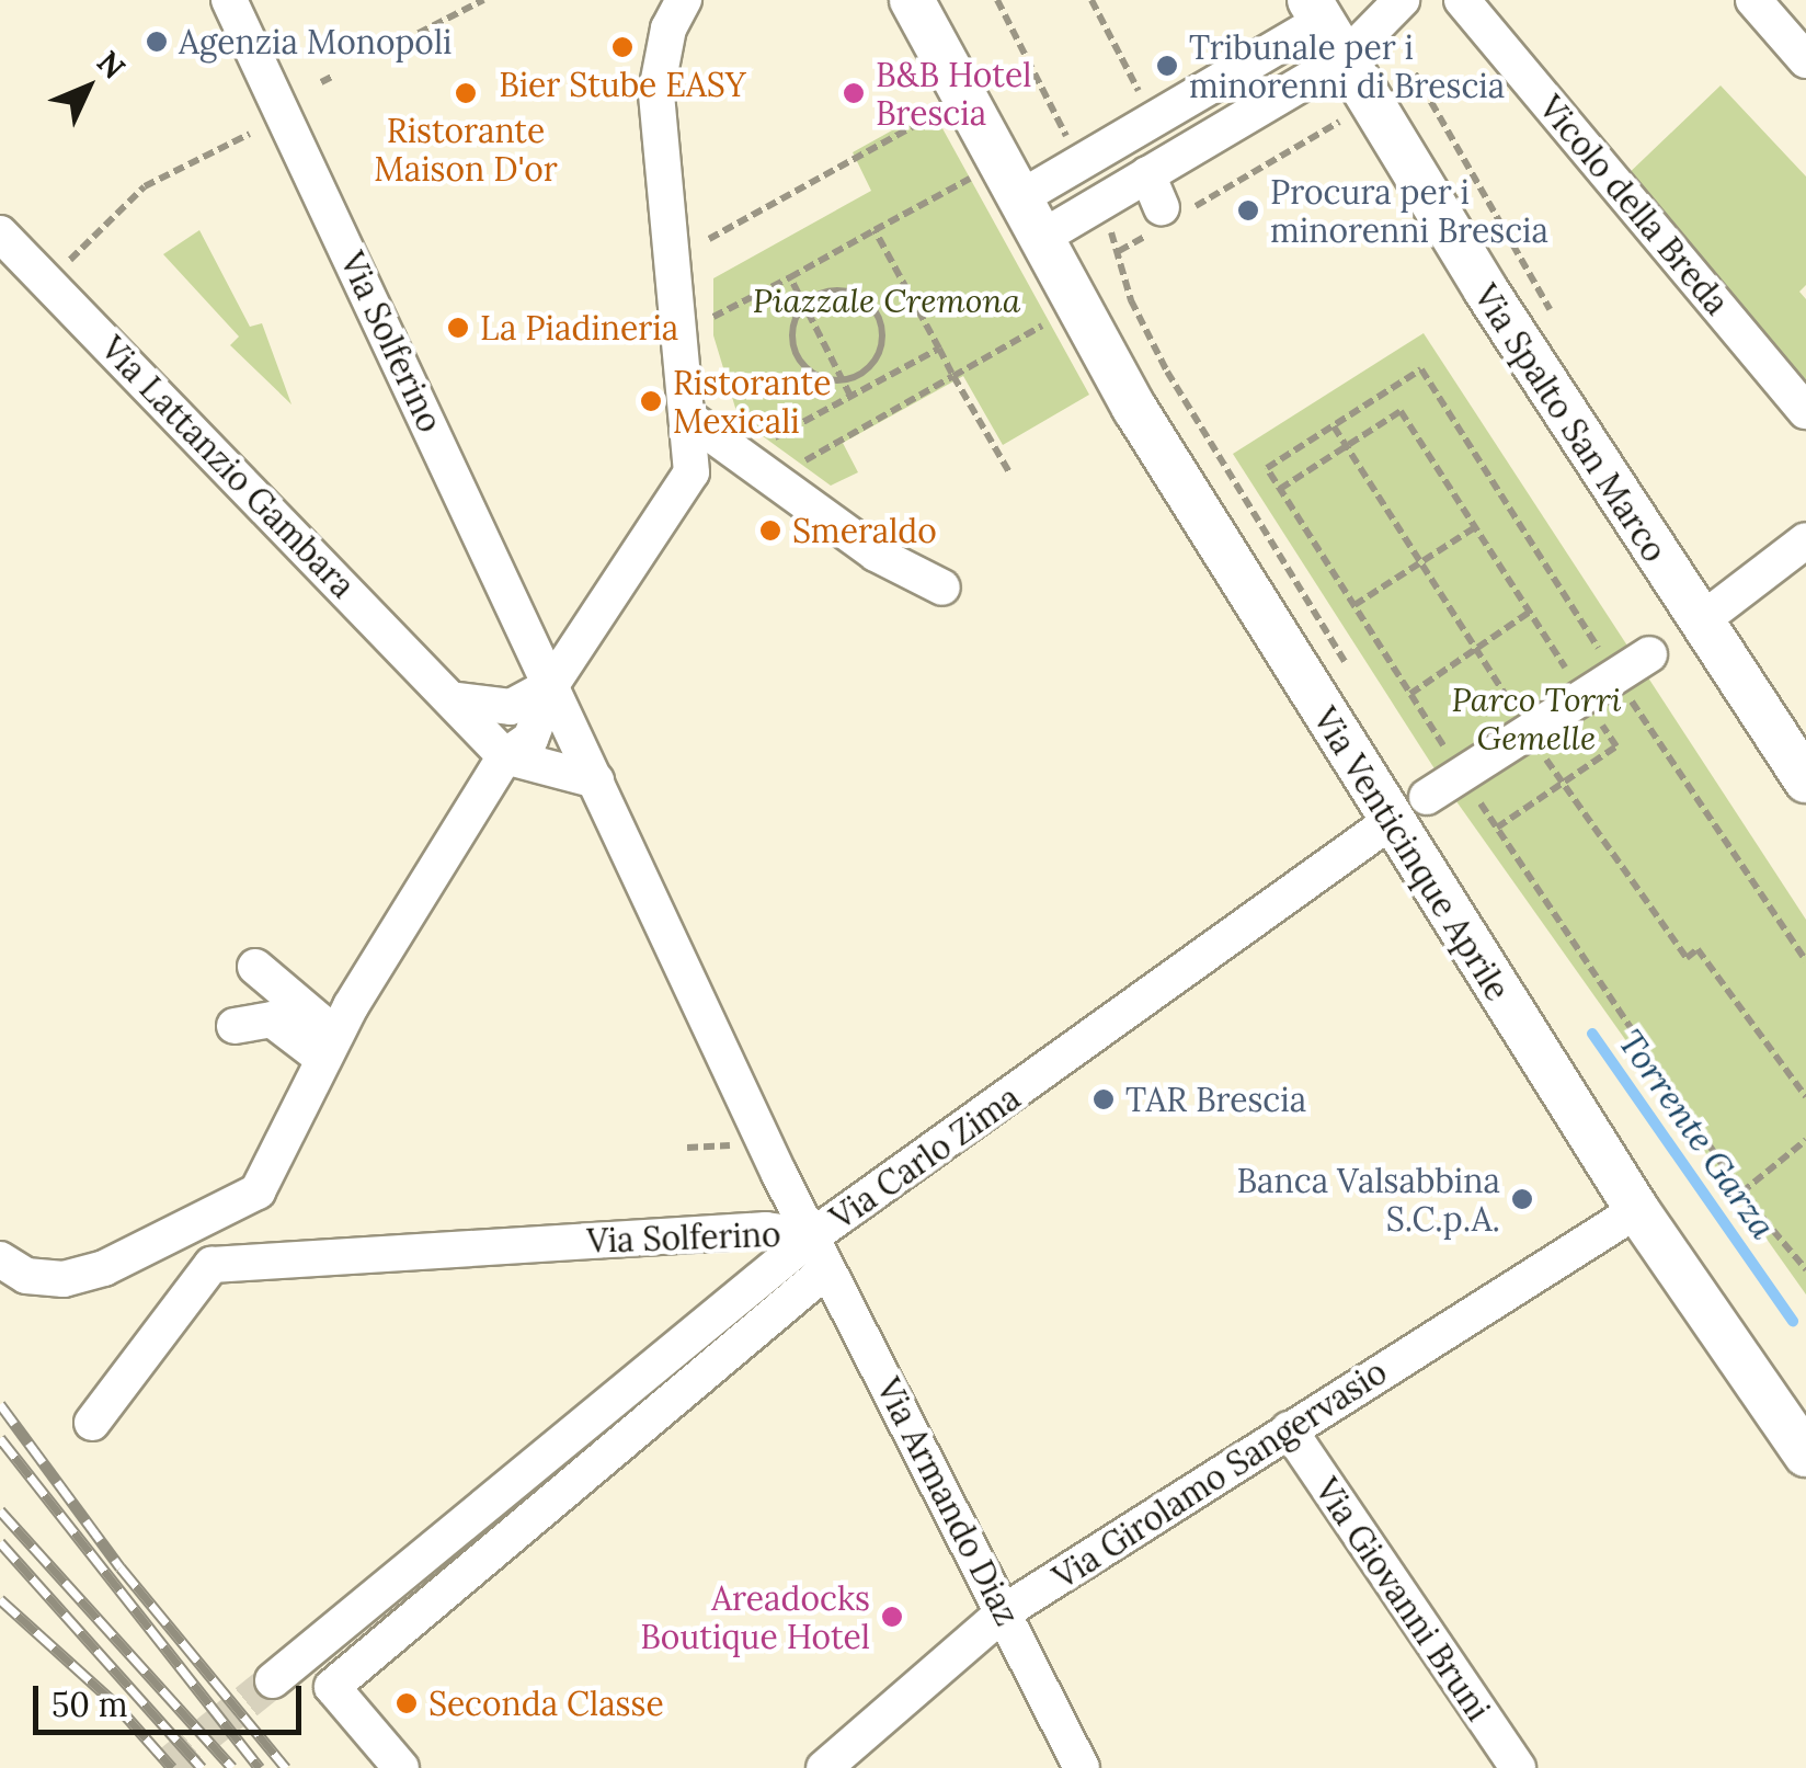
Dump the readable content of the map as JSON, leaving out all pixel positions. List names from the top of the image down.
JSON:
{
  "streets": {
    "main road": ["Via Spalto San Marco", "Via Venticinque Aprile"],
    "street": [
      "Vicolo della Breda",
      "Via Solferino",
      "Via Lattanzio Gambara",
      "Via Carlo Zima",
      "Via Girolamo Sangervasio",
      "Via Armando Diaz",
      "Via Giovanni Bruni"
    ]
  },
  "crossings": [
    ["Via Solferino", "Via Carlo Zima"],
    ["Via Solferino", "Via Armando Diaz"],
    ["Via Venticinque Aprile", "Via Carlo Zima"],
    ["Via Venticinque Aprile", "Via Girolamo Sangervasio"],
    ["Via Carlo Zima", "Via Armando Diaz"],
    ["Via Girolamo Sangervasio", "Via Armando Diaz"],
    ["Via Girolamo Sangervasio", "Via Giovanni Bruni"]
  ],
  "water": ["Torrente Garza"],
  "parks": ["Piazzale Cremona", "Parco Torri Gemelle"],
  "places": [
    "Agenzia Monopoli",
    "Bier Stube EASY",
    "Tribunale per i minorenni di Brescia",
    "Ristorante Maison D'or",
    "B&B Hotel Brescia",
    "Procura per i minorenni Brescia",
    "La Piadineria",
    "Ristorante Mexicali",
    "Smeraldo",
    "TAR Brescia",
    "Banca Valsabbina S.C.p.A.",
    "Areadocks Boutique Hotel",
    "Seconda Classe"
  ],
  "scale_bar": "50 m",
  "north": "top right"
}
